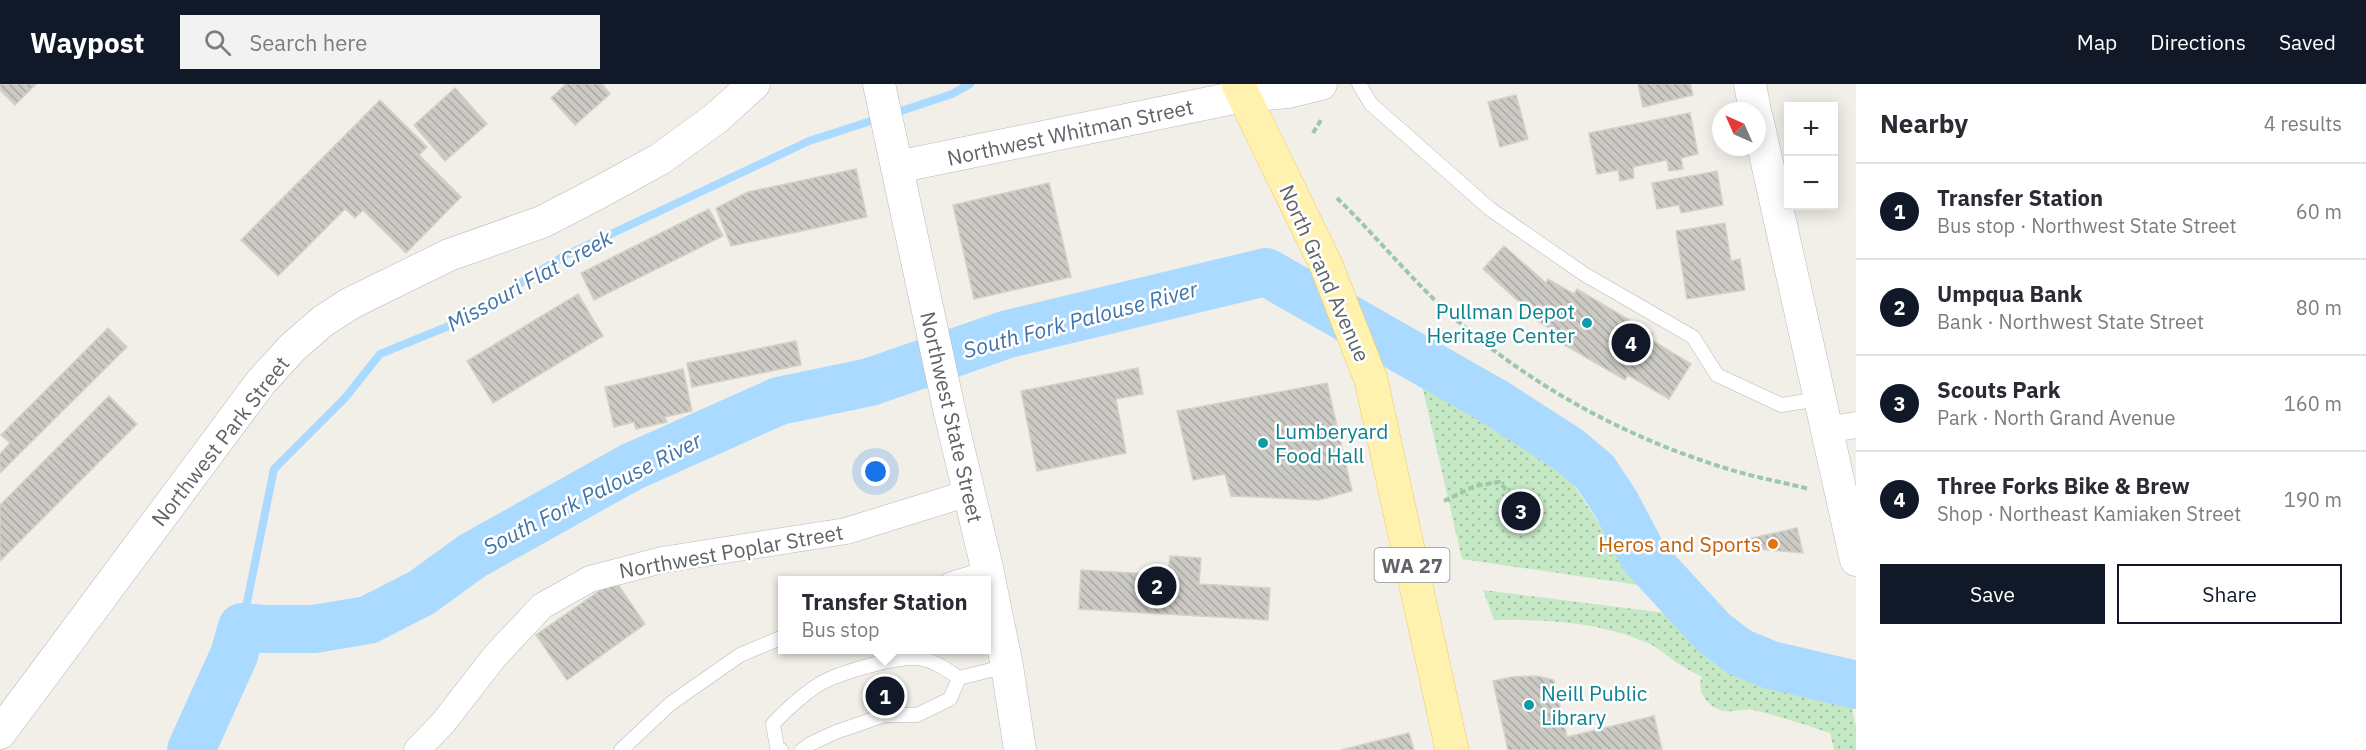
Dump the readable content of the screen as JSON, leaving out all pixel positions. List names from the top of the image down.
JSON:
{
  "streets": {
    "main road": ["North Grand Avenue", "WA 27"],
    "street": [
      "Northwest Whitman Street",
      "Northwest State Street",
      "Northwest Park Street",
      "Northwest Poplar Street"
    ]
  },
  "crossings": [
    ["Northwest Whitman Street", "North Grand Avenue"],
    ["Northwest Whitman Street", "Northwest State Street"],
    ["Northwest State Street", "Northwest Poplar Street"]
  ],
  "water": ["Missouri Flat Creek", "South Fork Palouse River"],
  "places": [
    "Pullman Depot Heritage Center",
    "Lumberyard Food Hall",
    "Heros and Sports",
    "Neill Public Library"
  ],
  "north": "top left",
  "page": {
    "header": "Waypost",
    "search": "Search here",
    "nav": ["Map", "Directions", "Saved"],
    "heading": ["Nearby", "4 results"],
    "map_buttons": ["+", "−"],
    "list": [
      {
        "mark": "1",
        "name": "Transfer Station",
        "note": "Bus stop · Northwest State Street",
        "value": "60 m"
      },
      {
        "mark": "2",
        "name": "Umpqua Bank",
        "note": "Bank · Northwest State Street",
        "value": "80 m"
      },
      {
        "mark": "3",
        "name": "Scouts Park",
        "note": "Park · North Grand Avenue",
        "value": "160 m"
      },
      {
        "mark": "4",
        "name": "Three Forks Bike & Brew",
        "note": "Shop · Northeast Kamiaken Street",
        "value": "190 m"
      }
    ],
    "pins": [
      "4",
      "3",
      "2",
      "1"
    ],
    "buttons": ["Save", "Share"],
    "popup": ["Transfer Station", "Bus stop"]
  }
}
